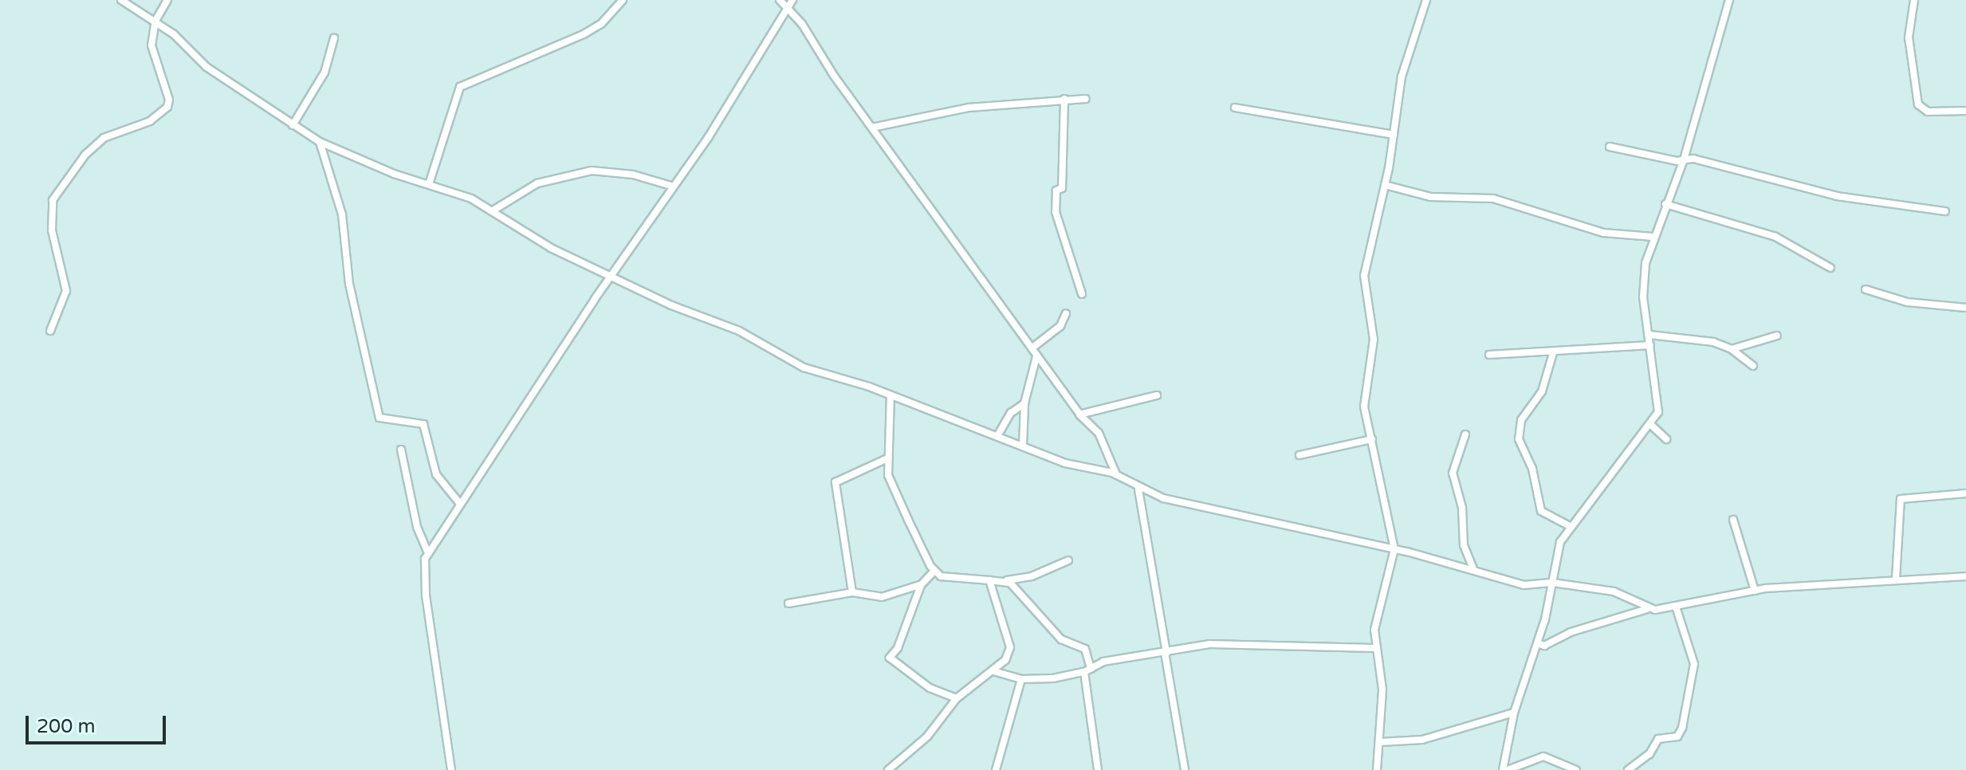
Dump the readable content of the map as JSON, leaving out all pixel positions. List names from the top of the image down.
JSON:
{
  "scale_bar": "200 m"
}
